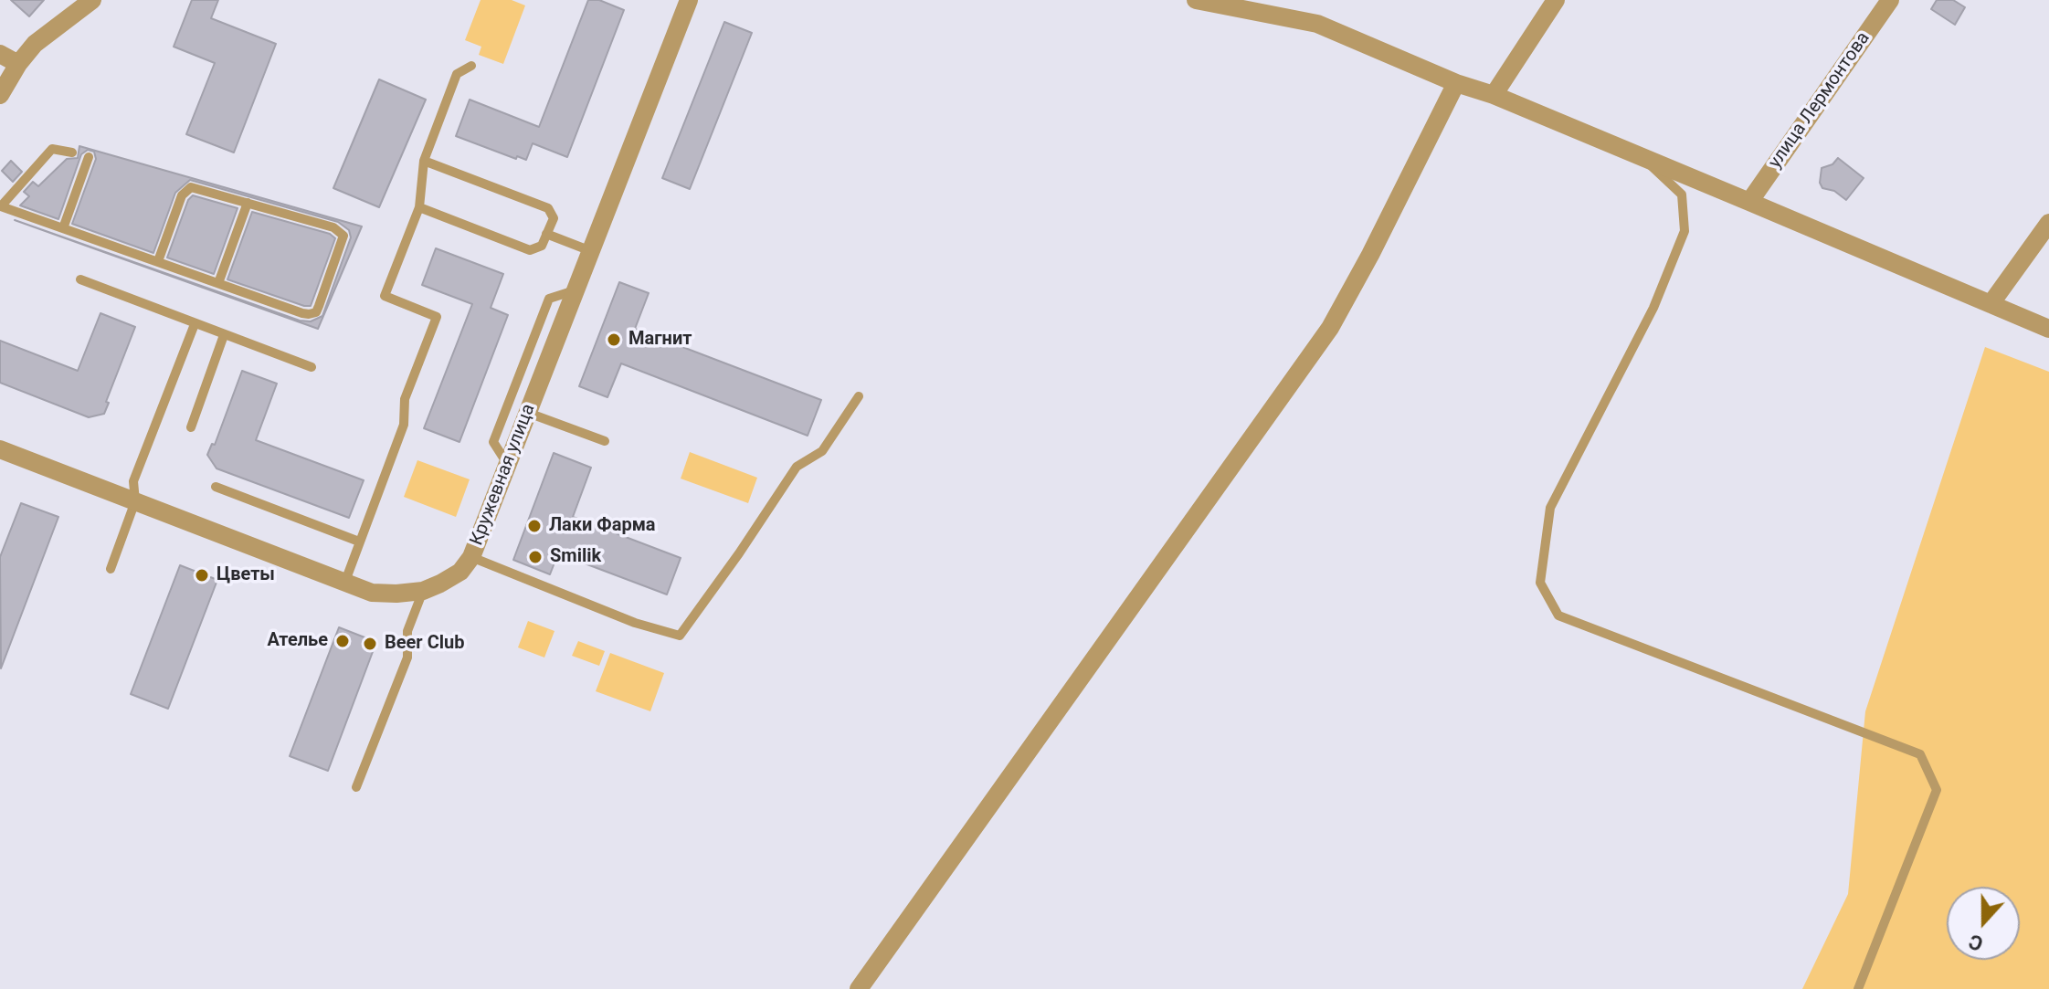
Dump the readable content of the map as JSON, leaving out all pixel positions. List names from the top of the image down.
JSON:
{
  "streets": {
    "street": ["улица Лермонтова", "Кружевная улица"]
  },
  "places": [
    "Магнит",
    "Лаки Фарма",
    "Smilik",
    "Цветы",
    "Ателье",
    "Beer Club"
  ],
  "north": "bottom"
}
